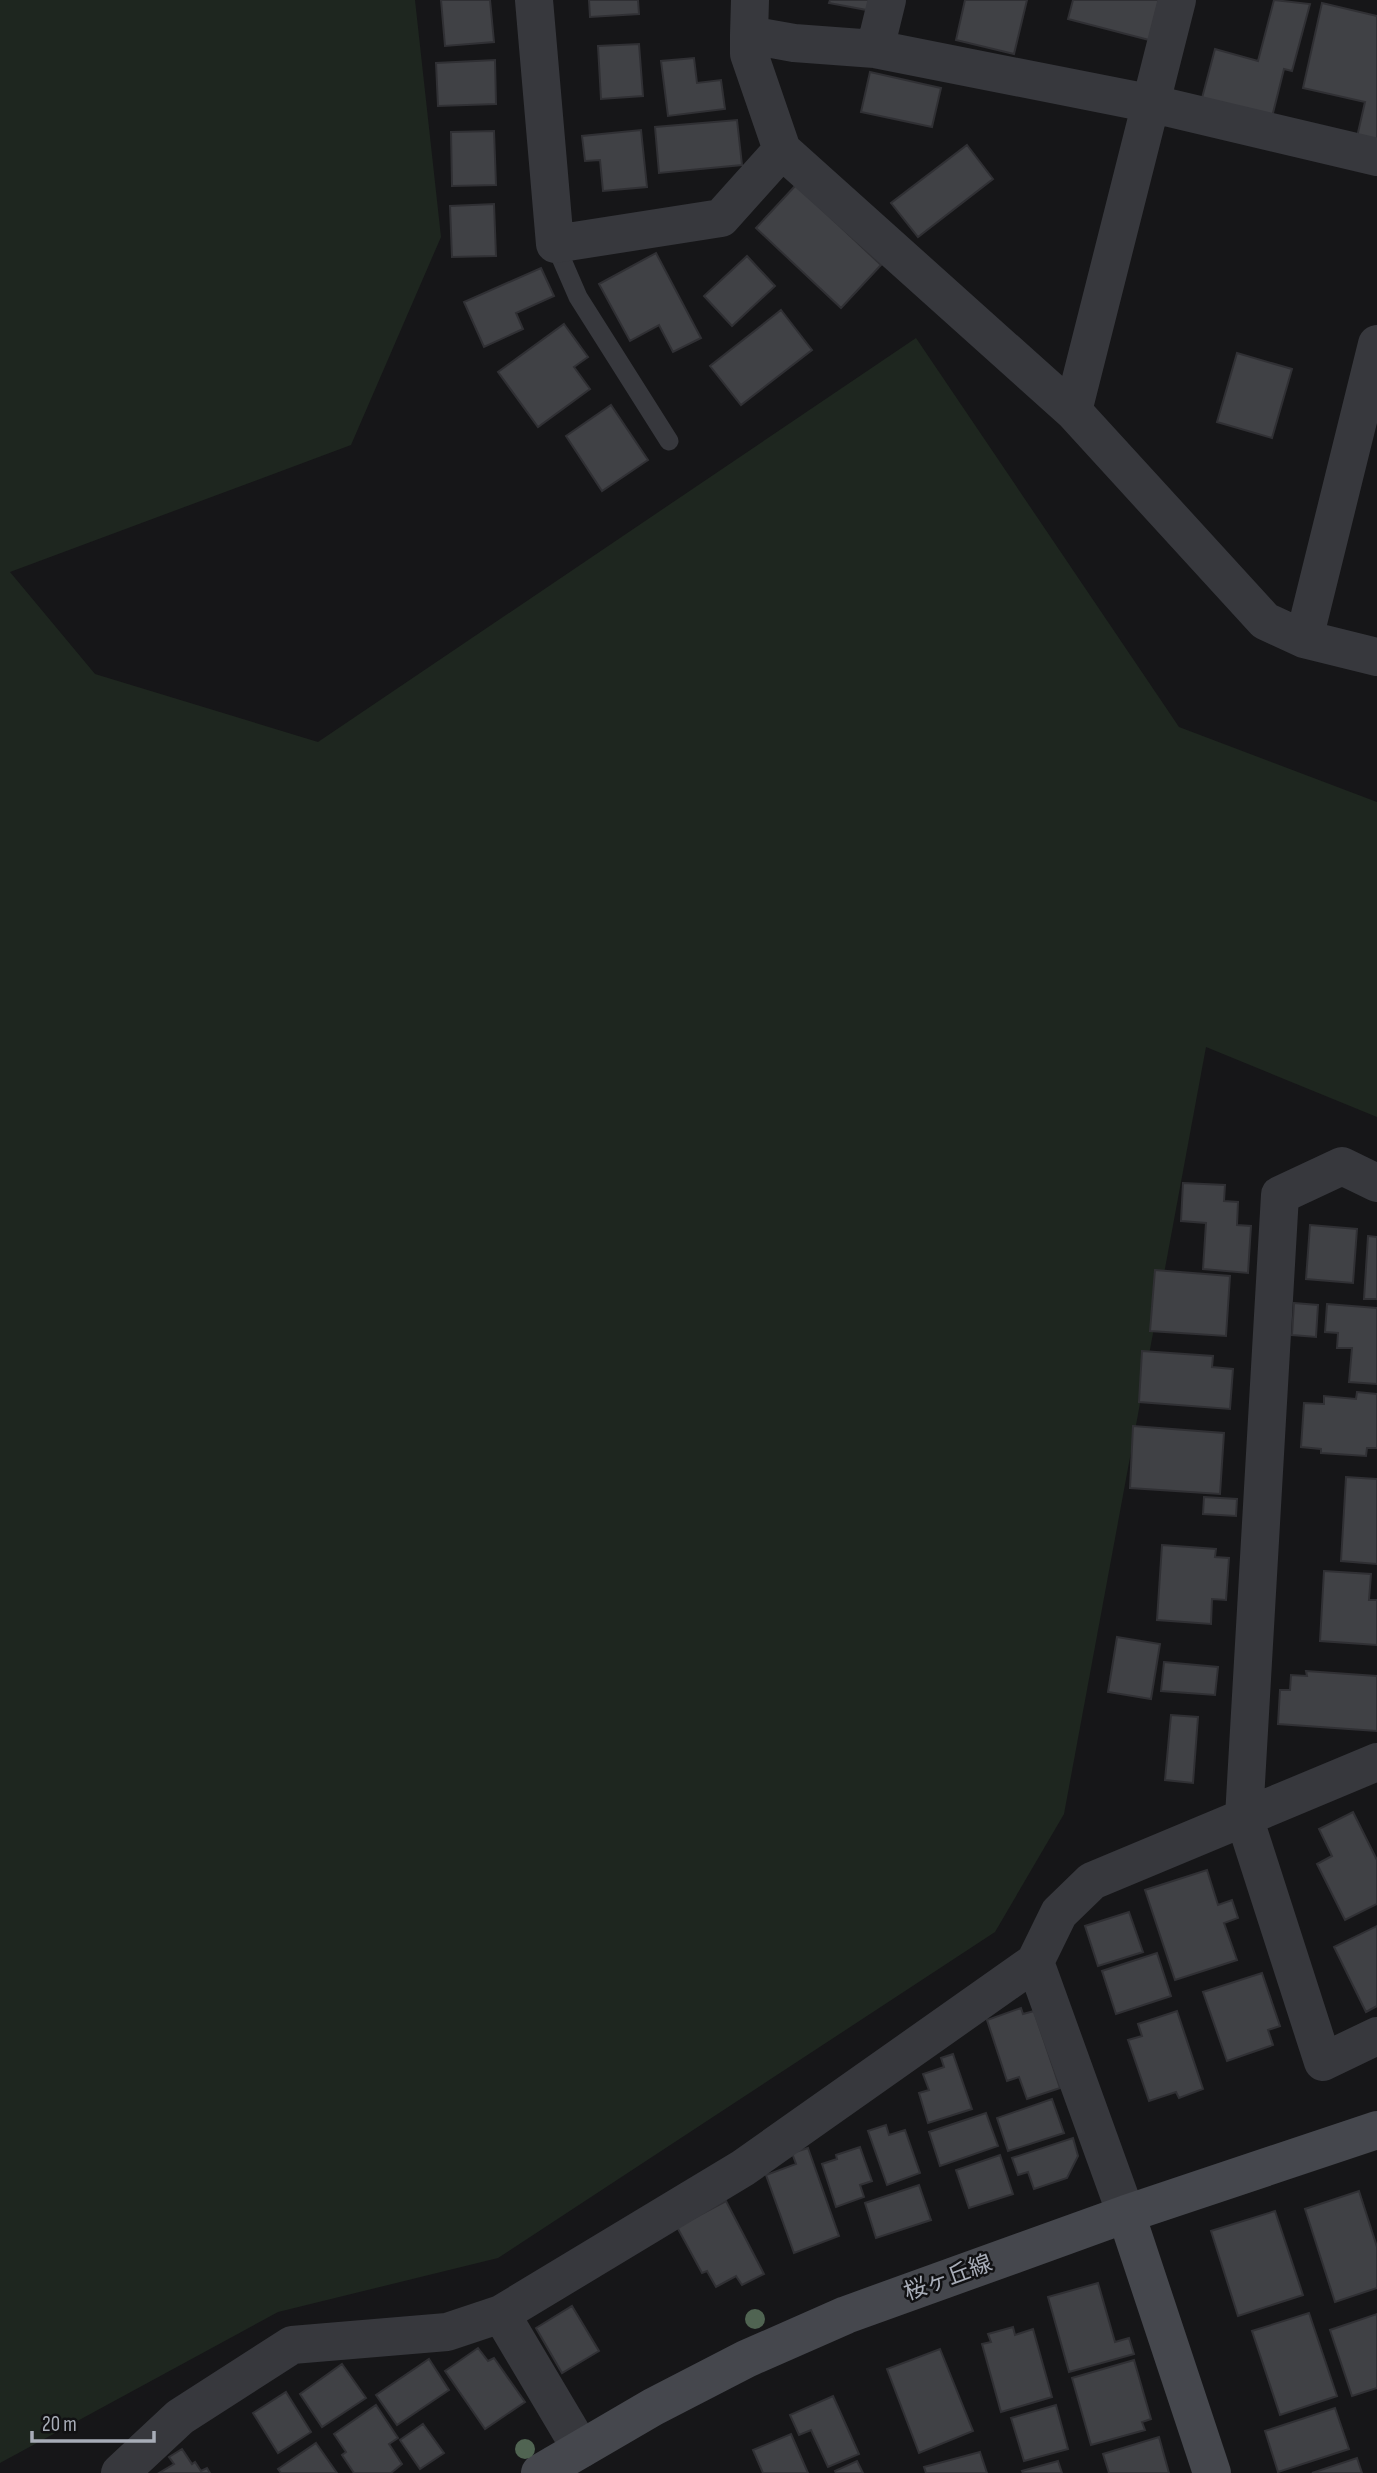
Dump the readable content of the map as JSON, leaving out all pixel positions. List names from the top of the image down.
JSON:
{
  "streets": {
    "street": ["桜ヶ丘線"]
  },
  "scale_bar": "20 m"
}
